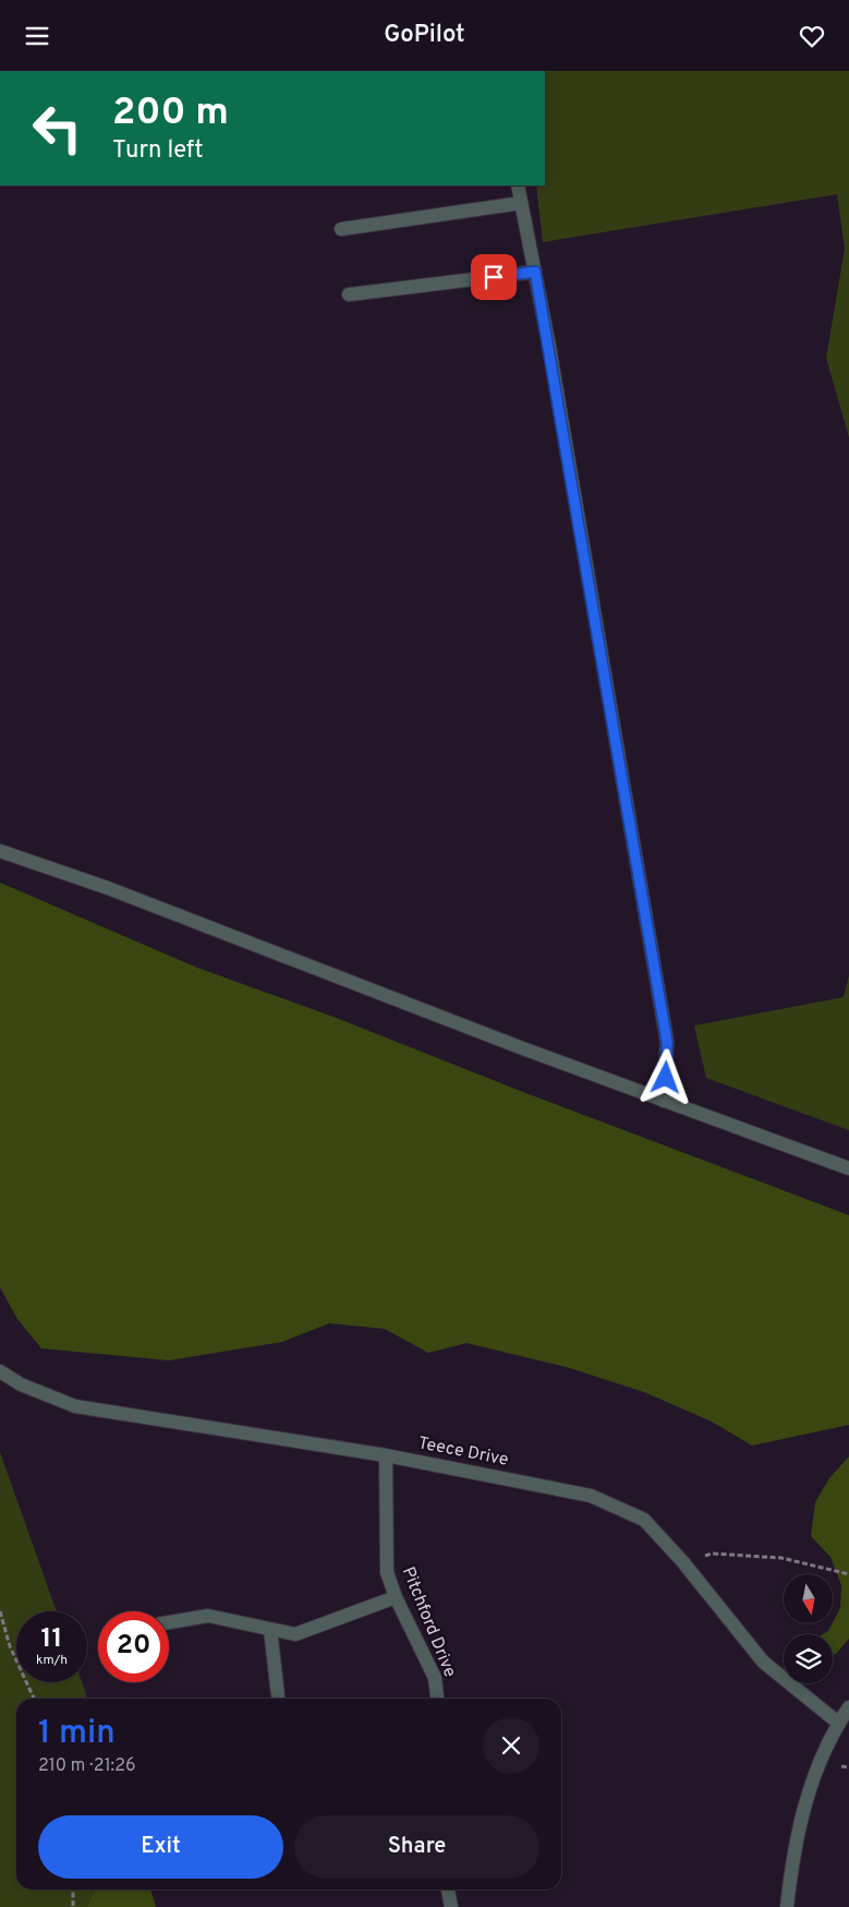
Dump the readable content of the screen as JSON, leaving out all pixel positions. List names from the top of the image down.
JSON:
{
  "streets": {
    "street": ["Teece Drive", "Pitchford Drive"]
  },
  "crossings": [
    ["Teece Drive", "Pitchford Drive"]
  ],
  "north": "bottom",
  "page": {
    "header": "GoPilot",
    "turn": ["200 m", "Turn left"],
    "speed": "11 km/h",
    "limit": "20",
    "heading": ["1 min", "210 m · 21:26"],
    "buttons": ["Exit", "Share"]
  }
}
